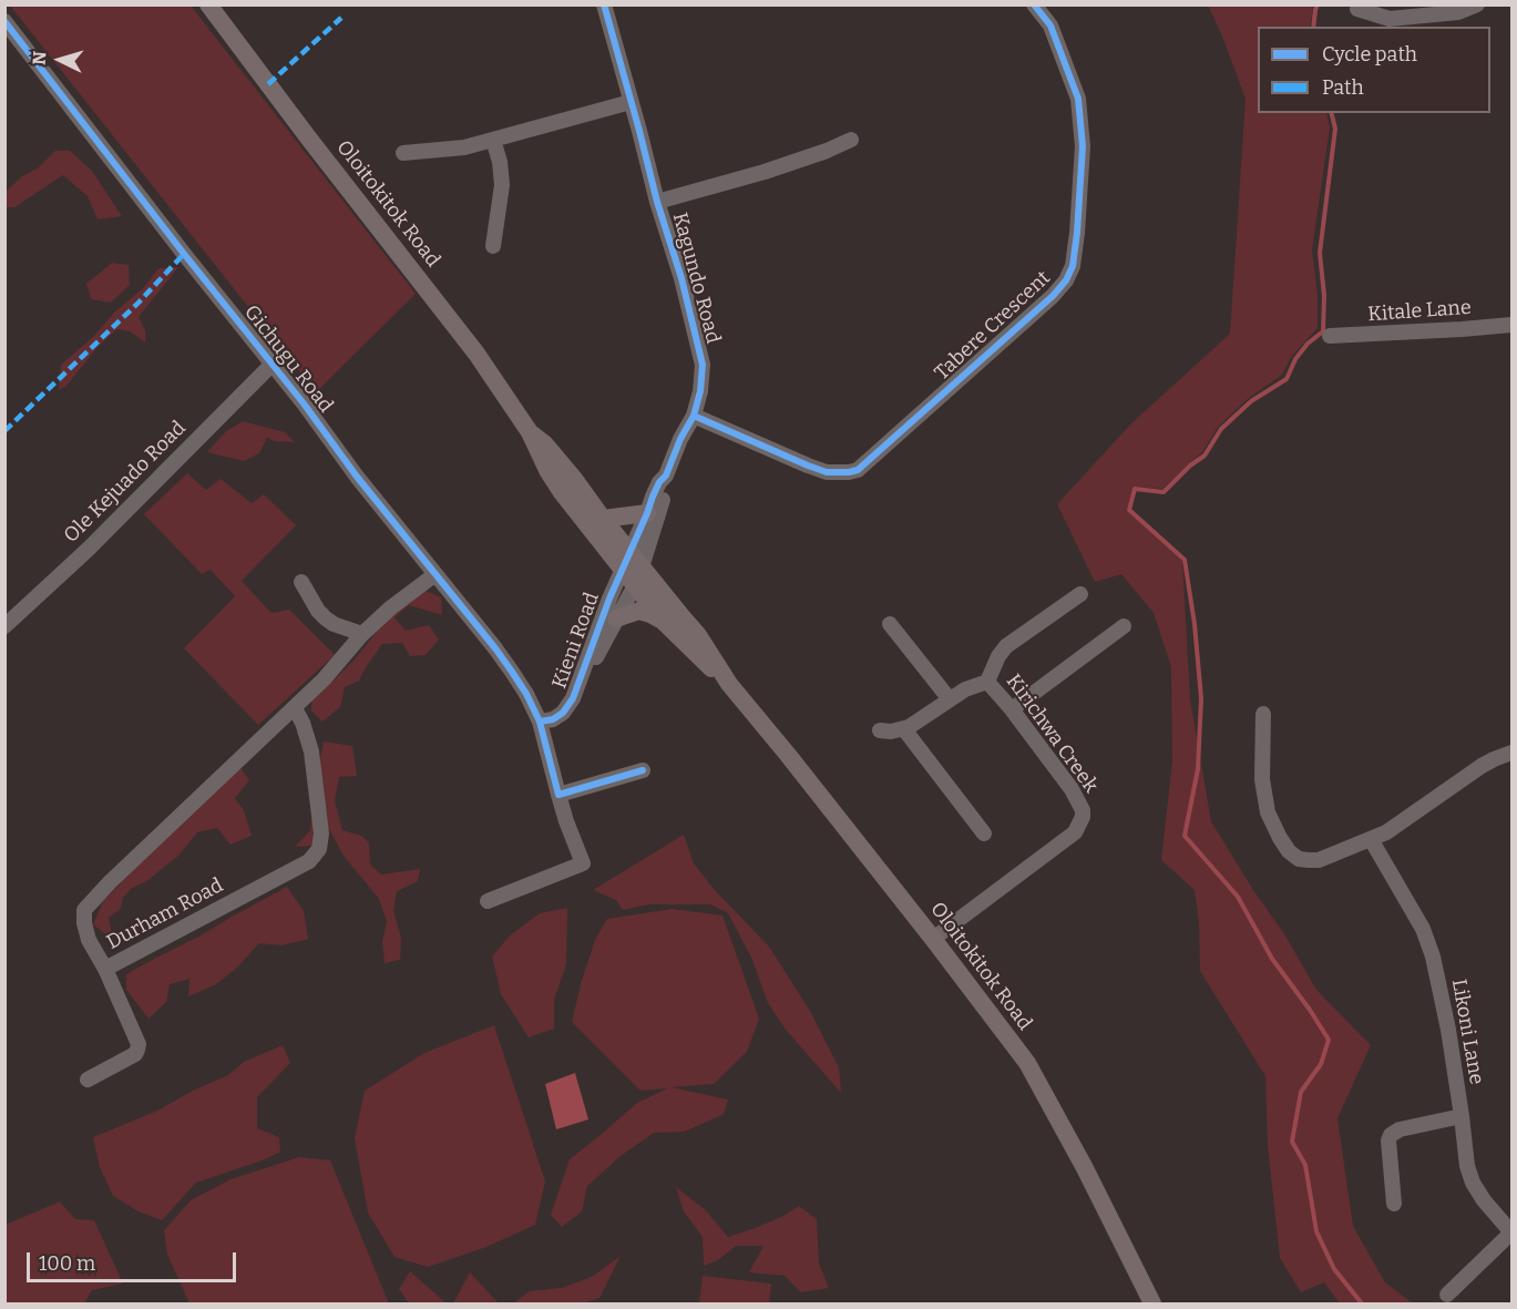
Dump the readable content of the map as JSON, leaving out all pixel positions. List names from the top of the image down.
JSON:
{
  "streets": {
    "main road": ["Oloitokitok Road"],
    "street": [
      "Kagundo Road",
      "Kitale Lane",
      "Tabere Crescent",
      "Gichugu Road",
      "Ole Kejuado Road",
      "Kieni Road",
      "Kirichwa Creek",
      "Durham Road",
      "Likoni Lane"
    ]
  },
  "crossings": [
    ["Oloitokitok Road", "Kagundo Road"],
    ["Oloitokitok Road", "Kieni Road"],
    ["Oloitokitok Road", "Kirichwa Creek"],
    ["Kagundo Road", "Tabere Crescent"],
    ["Kagundo Road", "Kieni Road"],
    ["Gichugu Road", "Ole Kejuado Road"],
    ["Gichugu Road", "Kieni Road"],
    ["Gichugu Road", "Durham Road"]
  ],
  "legend": ["Cycle path", "Path"],
  "scale_bar": "100 m",
  "north": "left"
}
